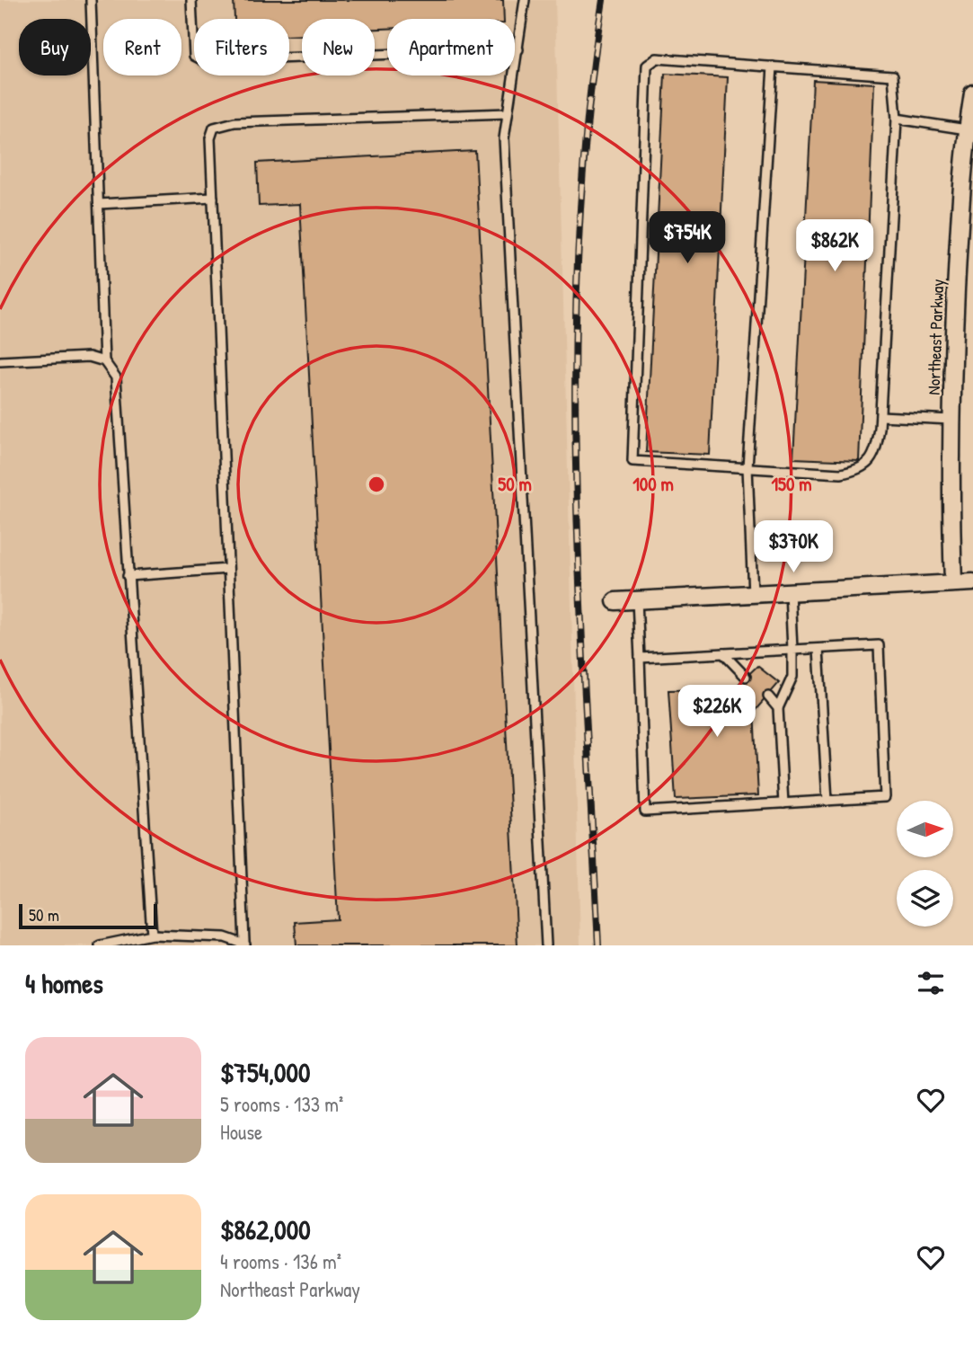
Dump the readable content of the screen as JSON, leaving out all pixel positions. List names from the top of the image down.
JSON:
{
  "streets": {
    "street": ["Northeast Parkway"]
  },
  "scale_bar": "50 m",
  "north": "right",
  "page": {
    "chip": [
      "Buy",
      "Rent",
      "Filters",
      "New",
      "Apartment"
    ],
    "price": [
      "$754K",
      "$862K",
      "$370K",
      "$226K"
    ],
    "scale": "50 m",
    "heading": "4 homes",
    "list": [
      {
        "name": "$754,000",
        "note": "5 rooms · 133 m² · House"
      },
      {
        "name": "$862,000",
        "note": "4 rooms · 136 m² · Northeast Parkway"
      }
    ]
  },
  "rings": ["50 m", "100 m", "150 m"]
}
